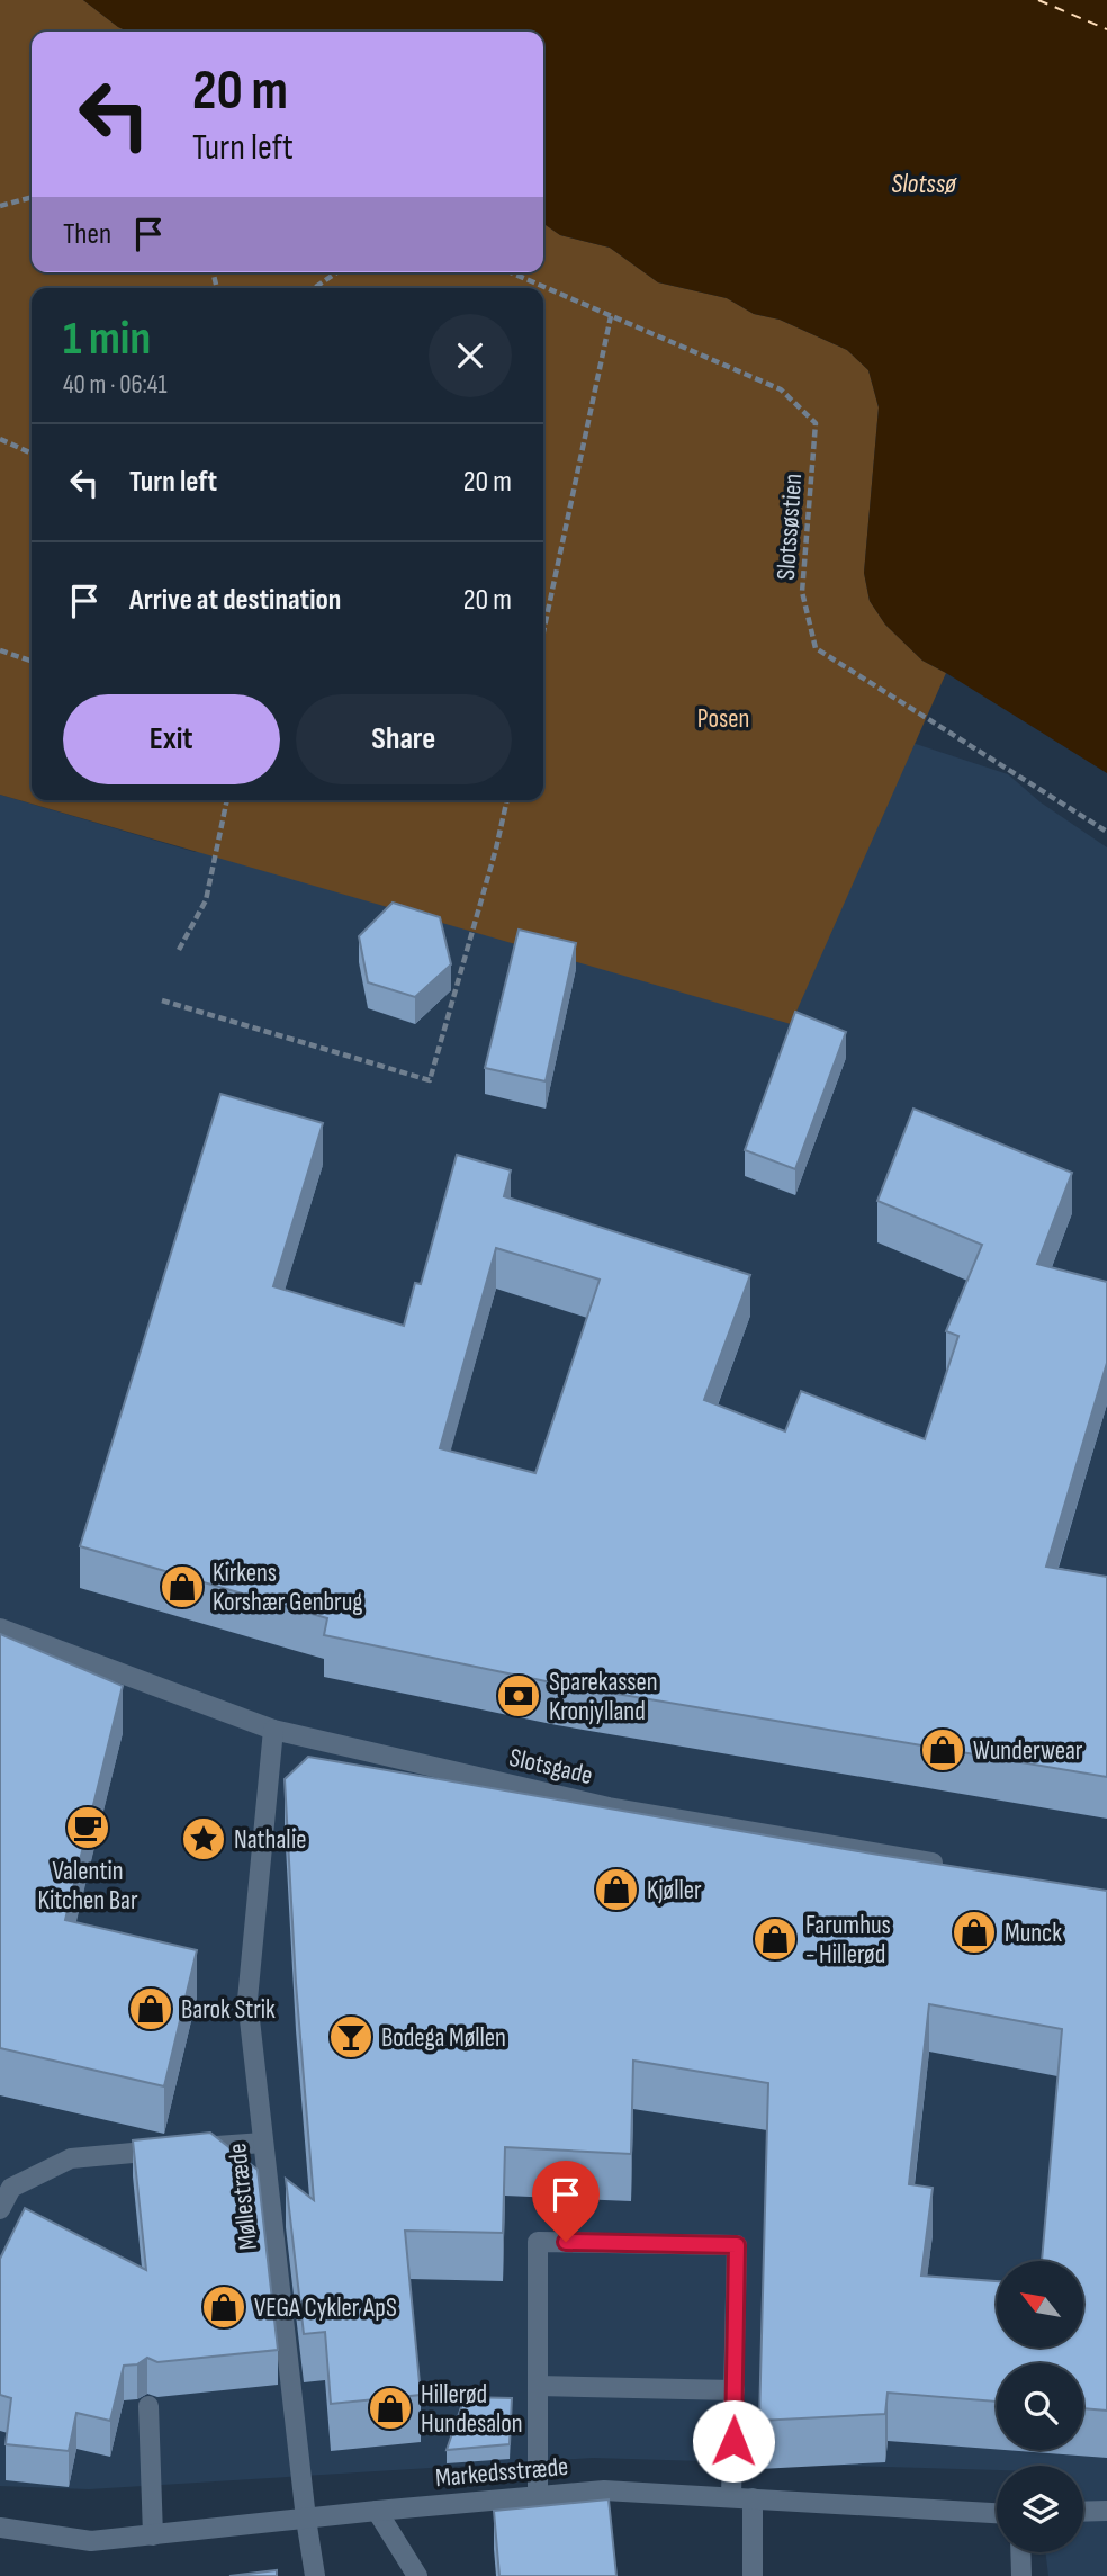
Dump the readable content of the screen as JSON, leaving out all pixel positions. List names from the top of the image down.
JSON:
{
  "streets": {
    "street": ["Slotsgade", "Møllestræde", "Markedsstræde"],
    "path": ["Slotssøstien"]
  },
  "crossings": [
    ["Slotsgade", "Møllestræde"],
    ["Møllestræde", "Markedsstræde"]
  ],
  "water": ["Slotssø"],
  "parks": ["Posen"],
  "places": {
    "shop": [
      "Kirkens Korshær Genbrug",
      "Wunderwear",
      "Kjøller",
      "Munck",
      "Farumhus - Hillerød",
      "Barok Strik",
      "VEGA Cykler ApS",
      "Hillerød Hundesalon"
    ],
    "bank": ["Sparekassen Kronjylland"],
    "cafe": ["Valentin Kitchen Bar"],
    "place": ["Nathalie"],
    "bar": ["Bodega Møllen"]
  },
  "north": "top left",
  "page": {
    "turn": ["20 m", "Turn left"],
    "then": "Then",
    "heading": ["1 min", "40 m · 06:41"],
    "list": [
      {
        "name": "Turn left",
        "value": "20 m"
      },
      {
        "name": "Arrive at destination",
        "value": "20 m"
      }
    ],
    "buttons": ["Exit", "Share"]
  }
}
